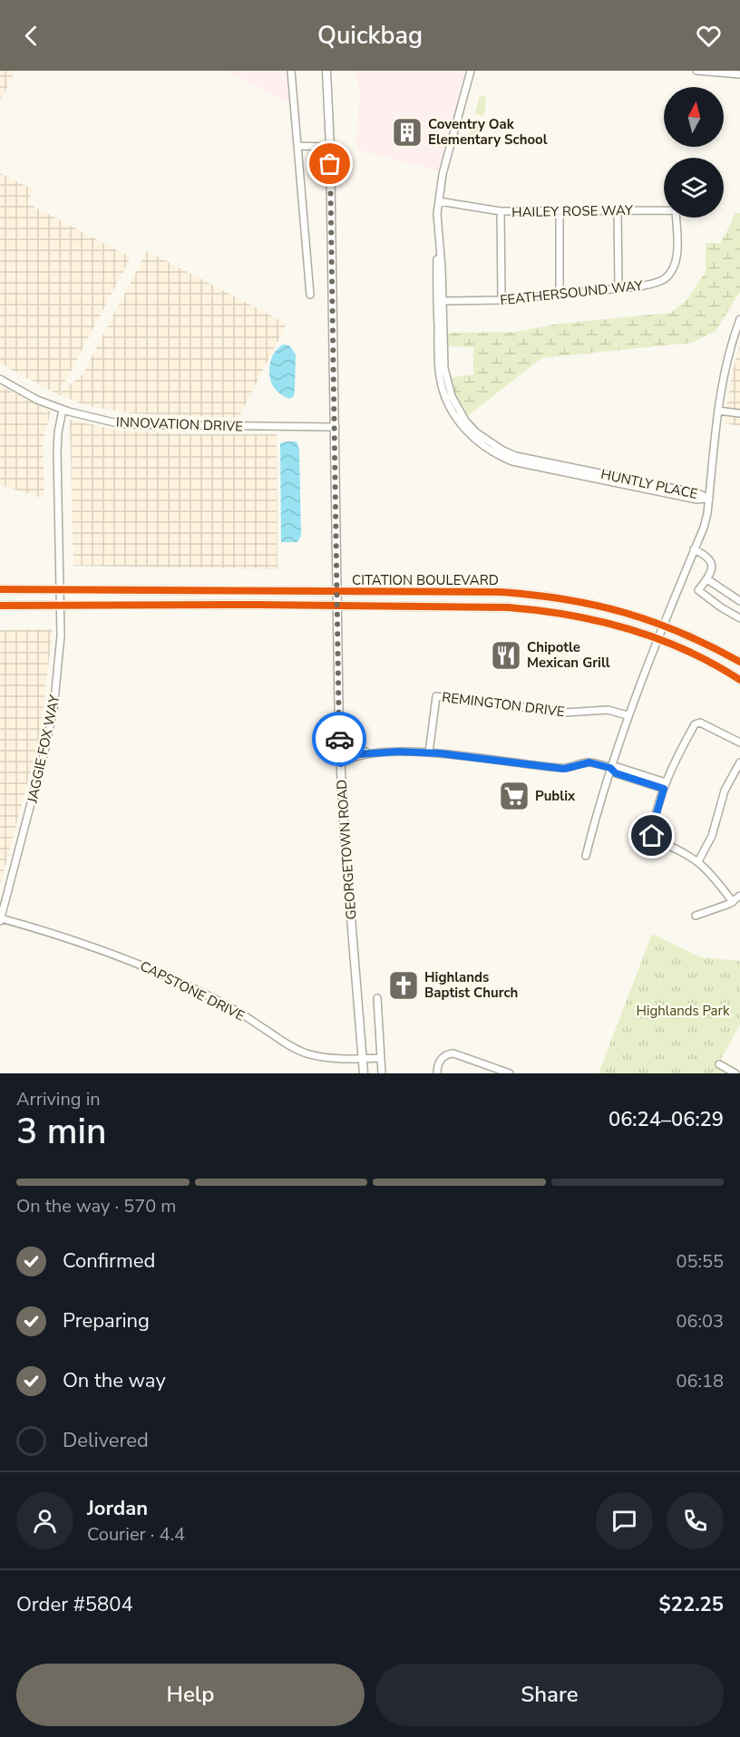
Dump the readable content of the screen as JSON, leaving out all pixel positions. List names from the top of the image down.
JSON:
{
  "streets": {
    "main road": ["CITATION BOULEVARD", "GEORGETOWN ROAD"],
    "street": [
      "HAILEY ROSE WAY",
      "FEATHERSOUND WAY",
      "INNOVATION DRIVE",
      "HUNTLY PLACE",
      "REMINGTON DRIVE",
      "JAGGIE FOX WAY",
      "CAPSTONE DRIVE"
    ]
  },
  "crossings": [
    ["HAILEY ROSE WAY", "HUNTLY PLACE"],
    ["FEATHERSOUND WAY", "HUNTLY PLACE"],
    ["INNOVATION DRIVE", "JAGGIE FOX WAY"],
    ["INNOVATION DRIVE", "GEORGETOWN ROAD"],
    ["CITATION BOULEVARD", "JAGGIE FOX WAY"],
    ["CITATION BOULEVARD", "GEORGETOWN ROAD"],
    ["JAGGIE FOX WAY", "CAPSTONE DRIVE"],
    ["GEORGETOWN ROAD", "CAPSTONE DRIVE"]
  ],
  "parks": ["Highlands Park"],
  "places": {
    "building": ["Coventry Oak Elementary School"],
    "restaurant": ["Chipotle Mexican Grill"],
    "supermarket": ["Publix"],
    "church": ["Highlands Baptist Church"]
  },
  "north": "top",
  "page": {
    "header": "Quickbag",
    "heading": ["3 min", "Arriving in", "06:24–06:29"],
    "panel": [
      "Jordan",
      "Courier · 4.4",
      "Order #5804",
      "$22.25"
    ],
    "bar": "On the way · 570 m",
    "list": [
      ["Confirmed", "05:55"],
      ["Preparing", "06:03"],
      ["On the way", "06:18"],
      "Delivered"
    ],
    "buttons": ["Help", "Share"]
  }
}
